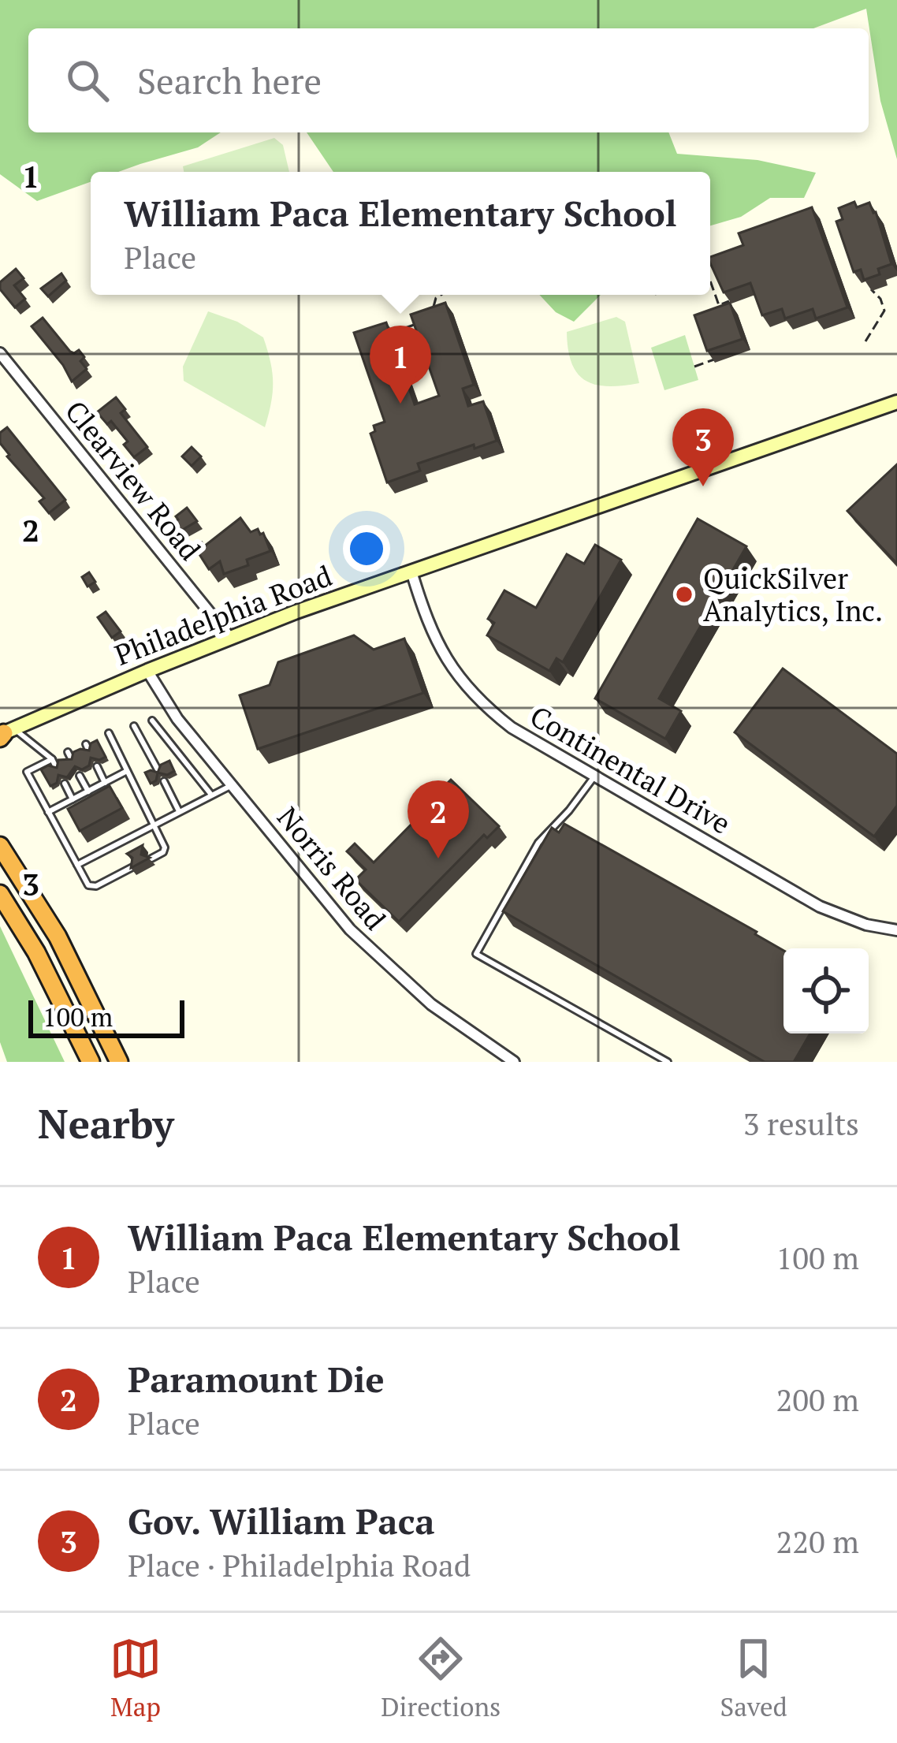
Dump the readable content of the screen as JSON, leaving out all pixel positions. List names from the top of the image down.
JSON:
{
  "streets": {
    "main road": ["Philadelphia Road"],
    "street": ["Clearview Road", "Continental Drive", "Norris Road"]
  },
  "crossings": [
    ["Clearview Road", "Philadelphia Road"],
    ["Philadelphia Road", "Continental Drive"],
    ["Philadelphia Road", "Norris Road"]
  ],
  "places": ["QuickSilver Analytics, Inc."],
  "scale_bar": "100 m",
  "page": {
    "search": "Search here",
    "popup": ["William Paca Elementary School", "Place"],
    "pins": ["1", "3", "2"],
    "scale": "100 m",
    "heading": ["Nearby", "3 results"],
    "list": [
      {
        "mark": "1",
        "name": "William Paca Elementary School",
        "note": "Place",
        "value": "100 m"
      },
      {
        "mark": "2",
        "name": "Paramount Die",
        "note": "Place",
        "value": "200 m"
      },
      {
        "mark": "3",
        "name": "Gov. William Paca",
        "note": "Place · Philadelphia Road",
        "value": "220 m"
      }
    ],
    "nav": ["Map", "Directions", "Saved"]
  },
  "grid": {
    "rows": ["1", "2", "3"]
  }
}
